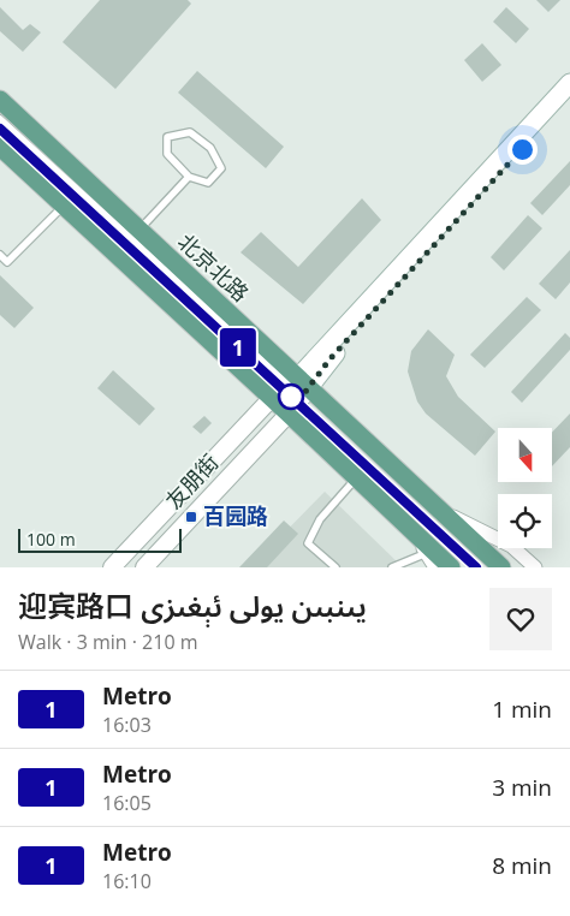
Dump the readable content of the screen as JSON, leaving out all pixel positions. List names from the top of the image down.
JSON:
{
  "streets": {
    "main road": ["北京北路"],
    "street": ["友朋街"]
  },
  "crossings": [
    ["北京北路", "友朋街"]
  ],
  "places": {
    "transit": ["百园路"]
  },
  "lines": ["metro line 1"],
  "scale_bar": "100 m",
  "north": "bottom",
  "page": {
    "on_map": "1",
    "scale": "100 m",
    "heading": ["迎宾路口 يىنبىن يولى ئېغىزى", "Walk · 3 min · 210 m"],
    "list": [
      {
        "mark": "1",
        "name": "Metro",
        "note": "16:03",
        "value": "1 min"
      },
      {
        "mark": "1",
        "name": "Metro",
        "note": "16:05",
        "value": "3 min"
      },
      {
        "mark": "1",
        "name": "Metro",
        "note": "16:10",
        "value": "8 min"
      }
    ]
  }
}
